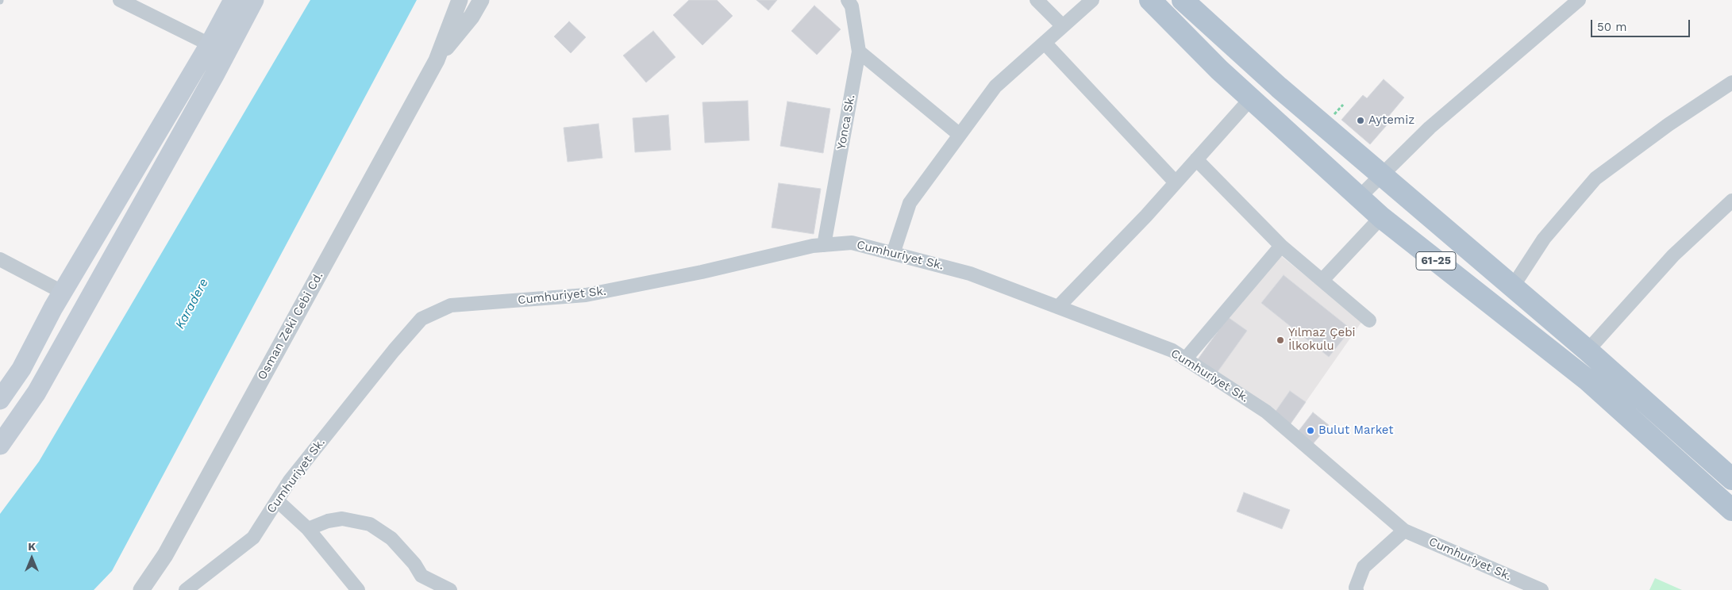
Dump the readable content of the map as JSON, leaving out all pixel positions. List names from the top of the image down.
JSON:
{
  "streets": {
    "main road": ["61-25"],
    "street": ["Yonca Sk.", "Cumhuriyet Sk.", "Osman Zeki Cebi Cd."]
  },
  "crossings": [
    ["Yonca Sk.", "Cumhuriyet Sk."]
  ],
  "water": ["Karadere"],
  "places": ["Aytemiz", "Yılmaz Çebi İlkokulu", "Bulut Market"],
  "scale_bar": "50 m",
  "north": "top"
}
